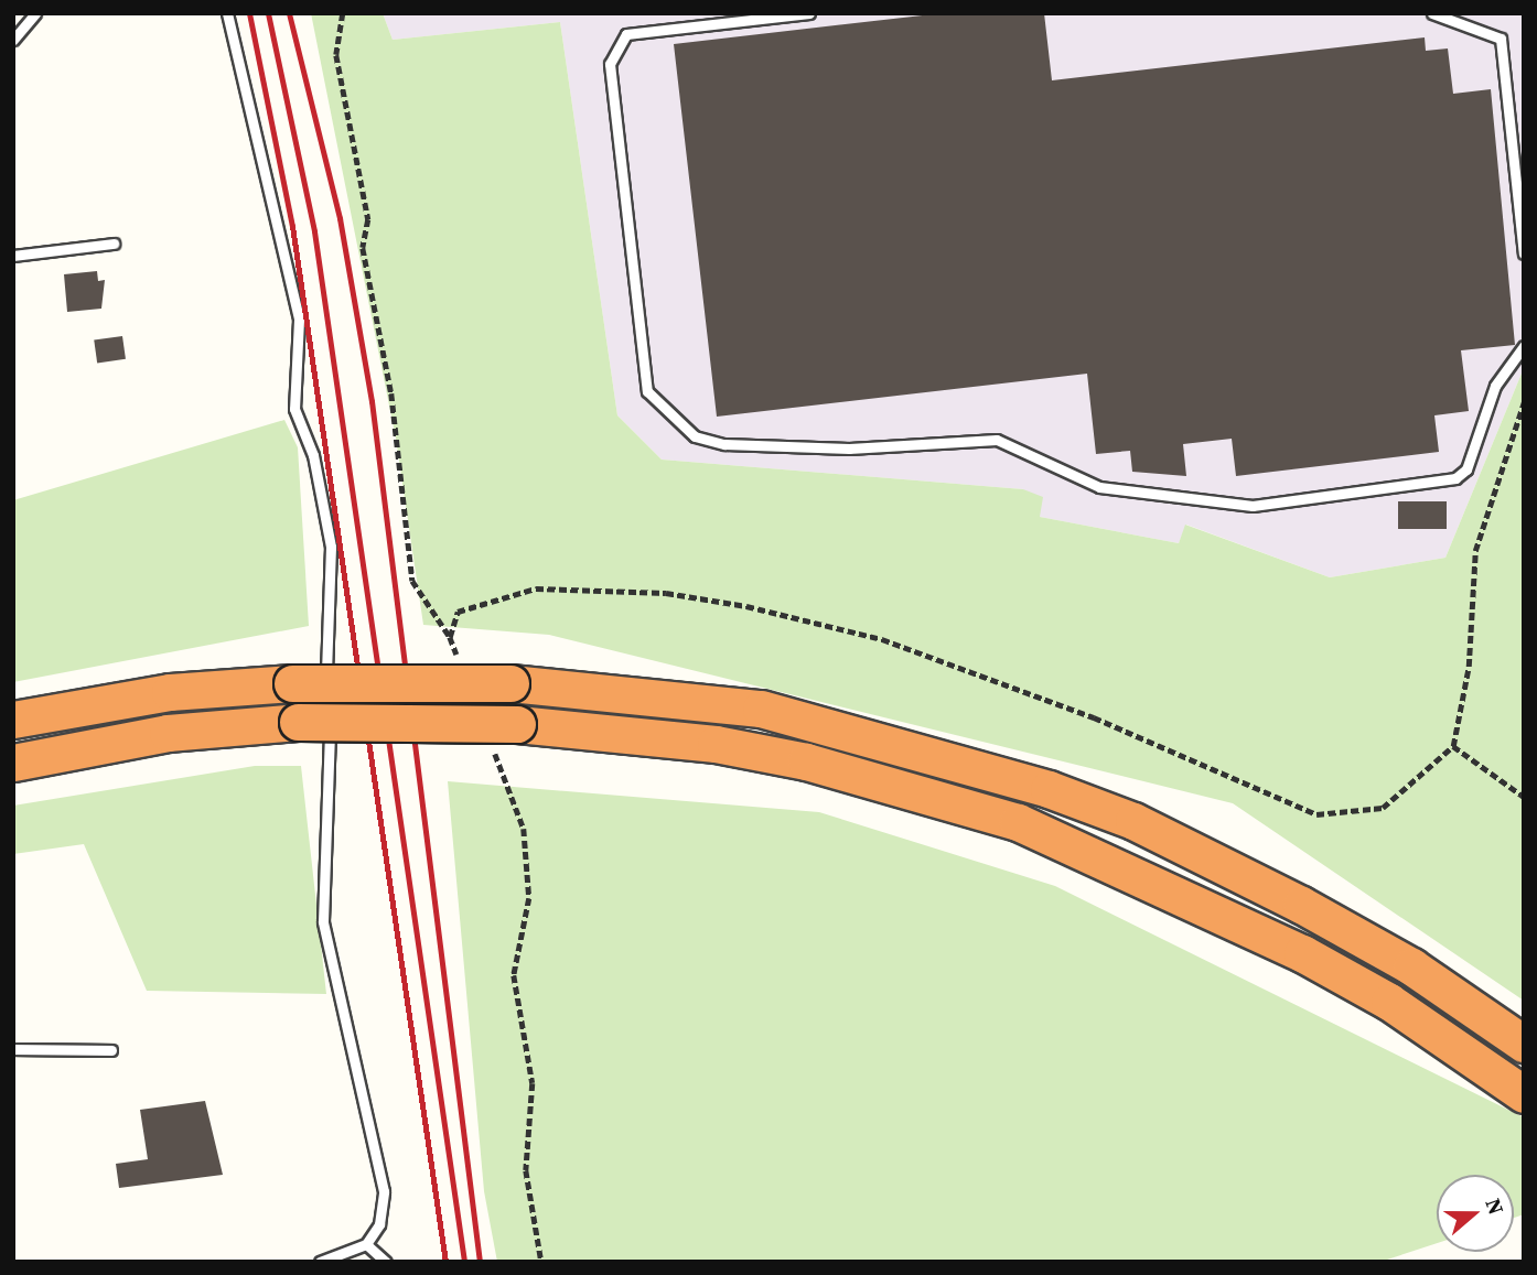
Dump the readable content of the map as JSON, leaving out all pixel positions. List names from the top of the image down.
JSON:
{
  "north": "right"
}
